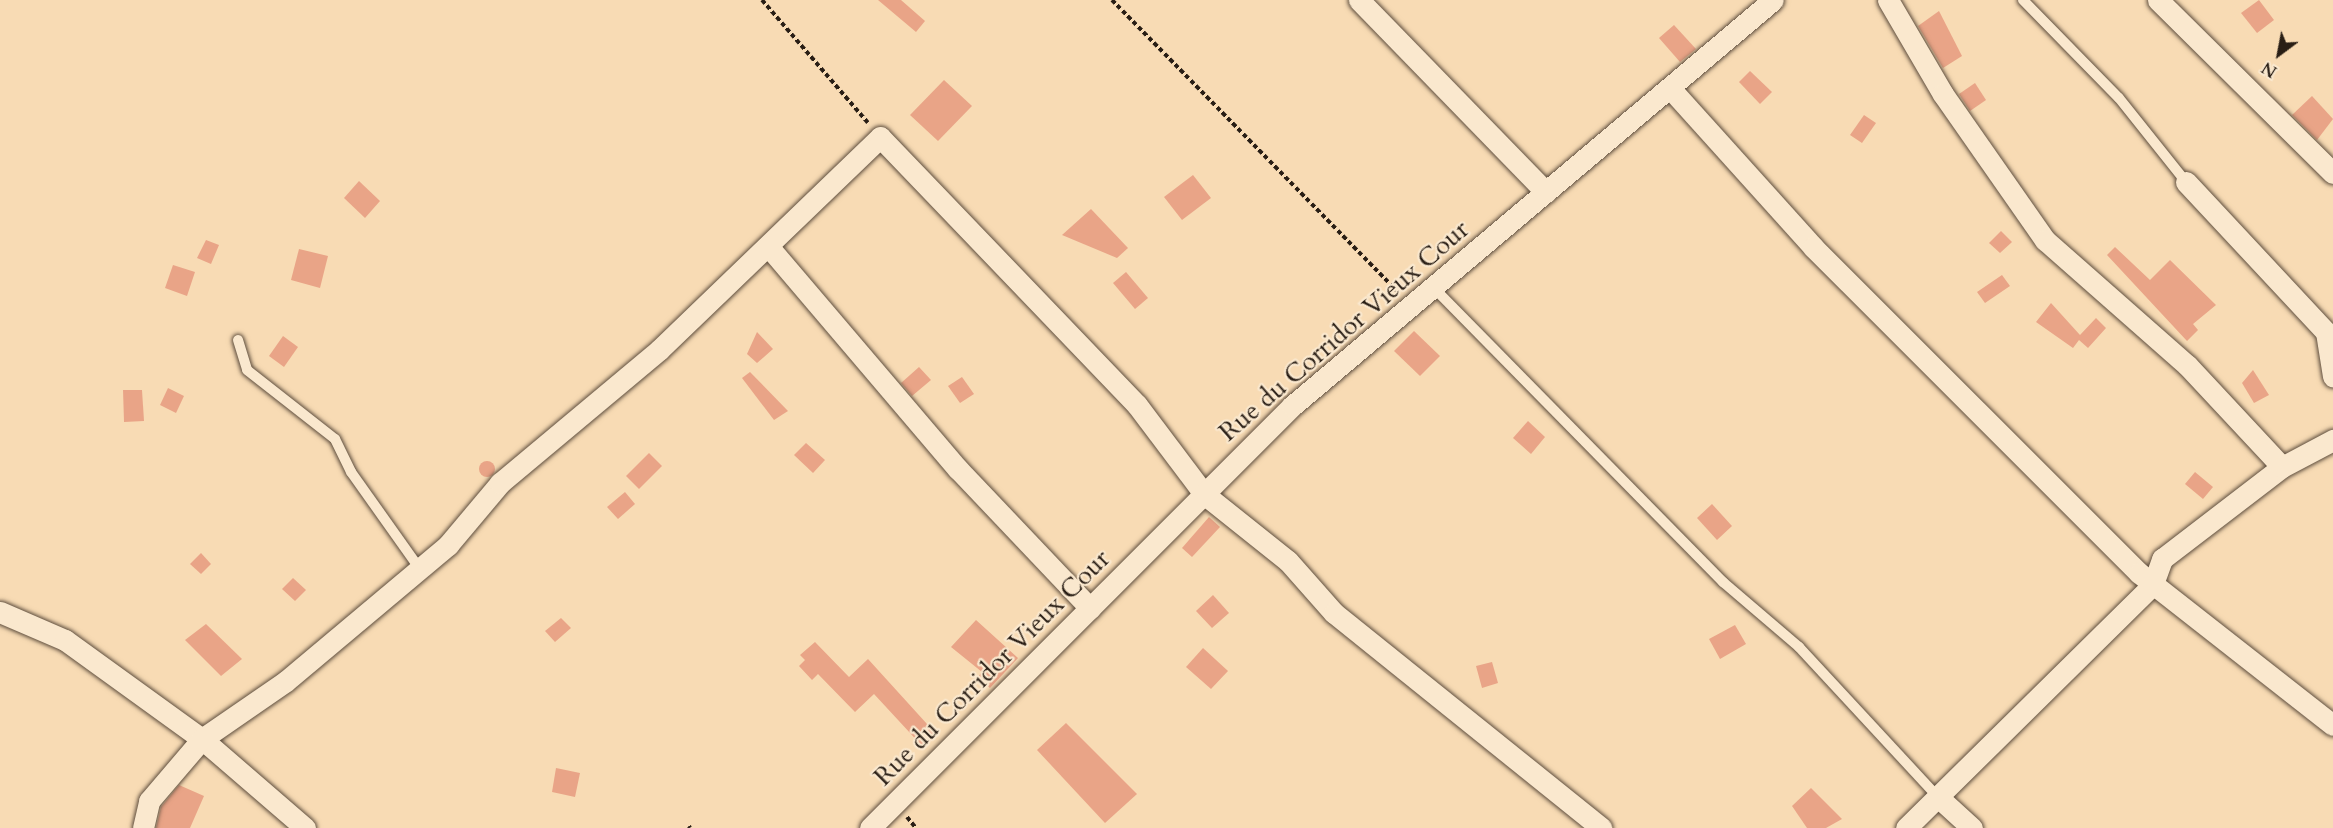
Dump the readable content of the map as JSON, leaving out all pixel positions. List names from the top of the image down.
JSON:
{
  "streets": {
    "street": ["Rue du Corridor Vieux Cour"]
  },
  "north": "bottom left"
}
